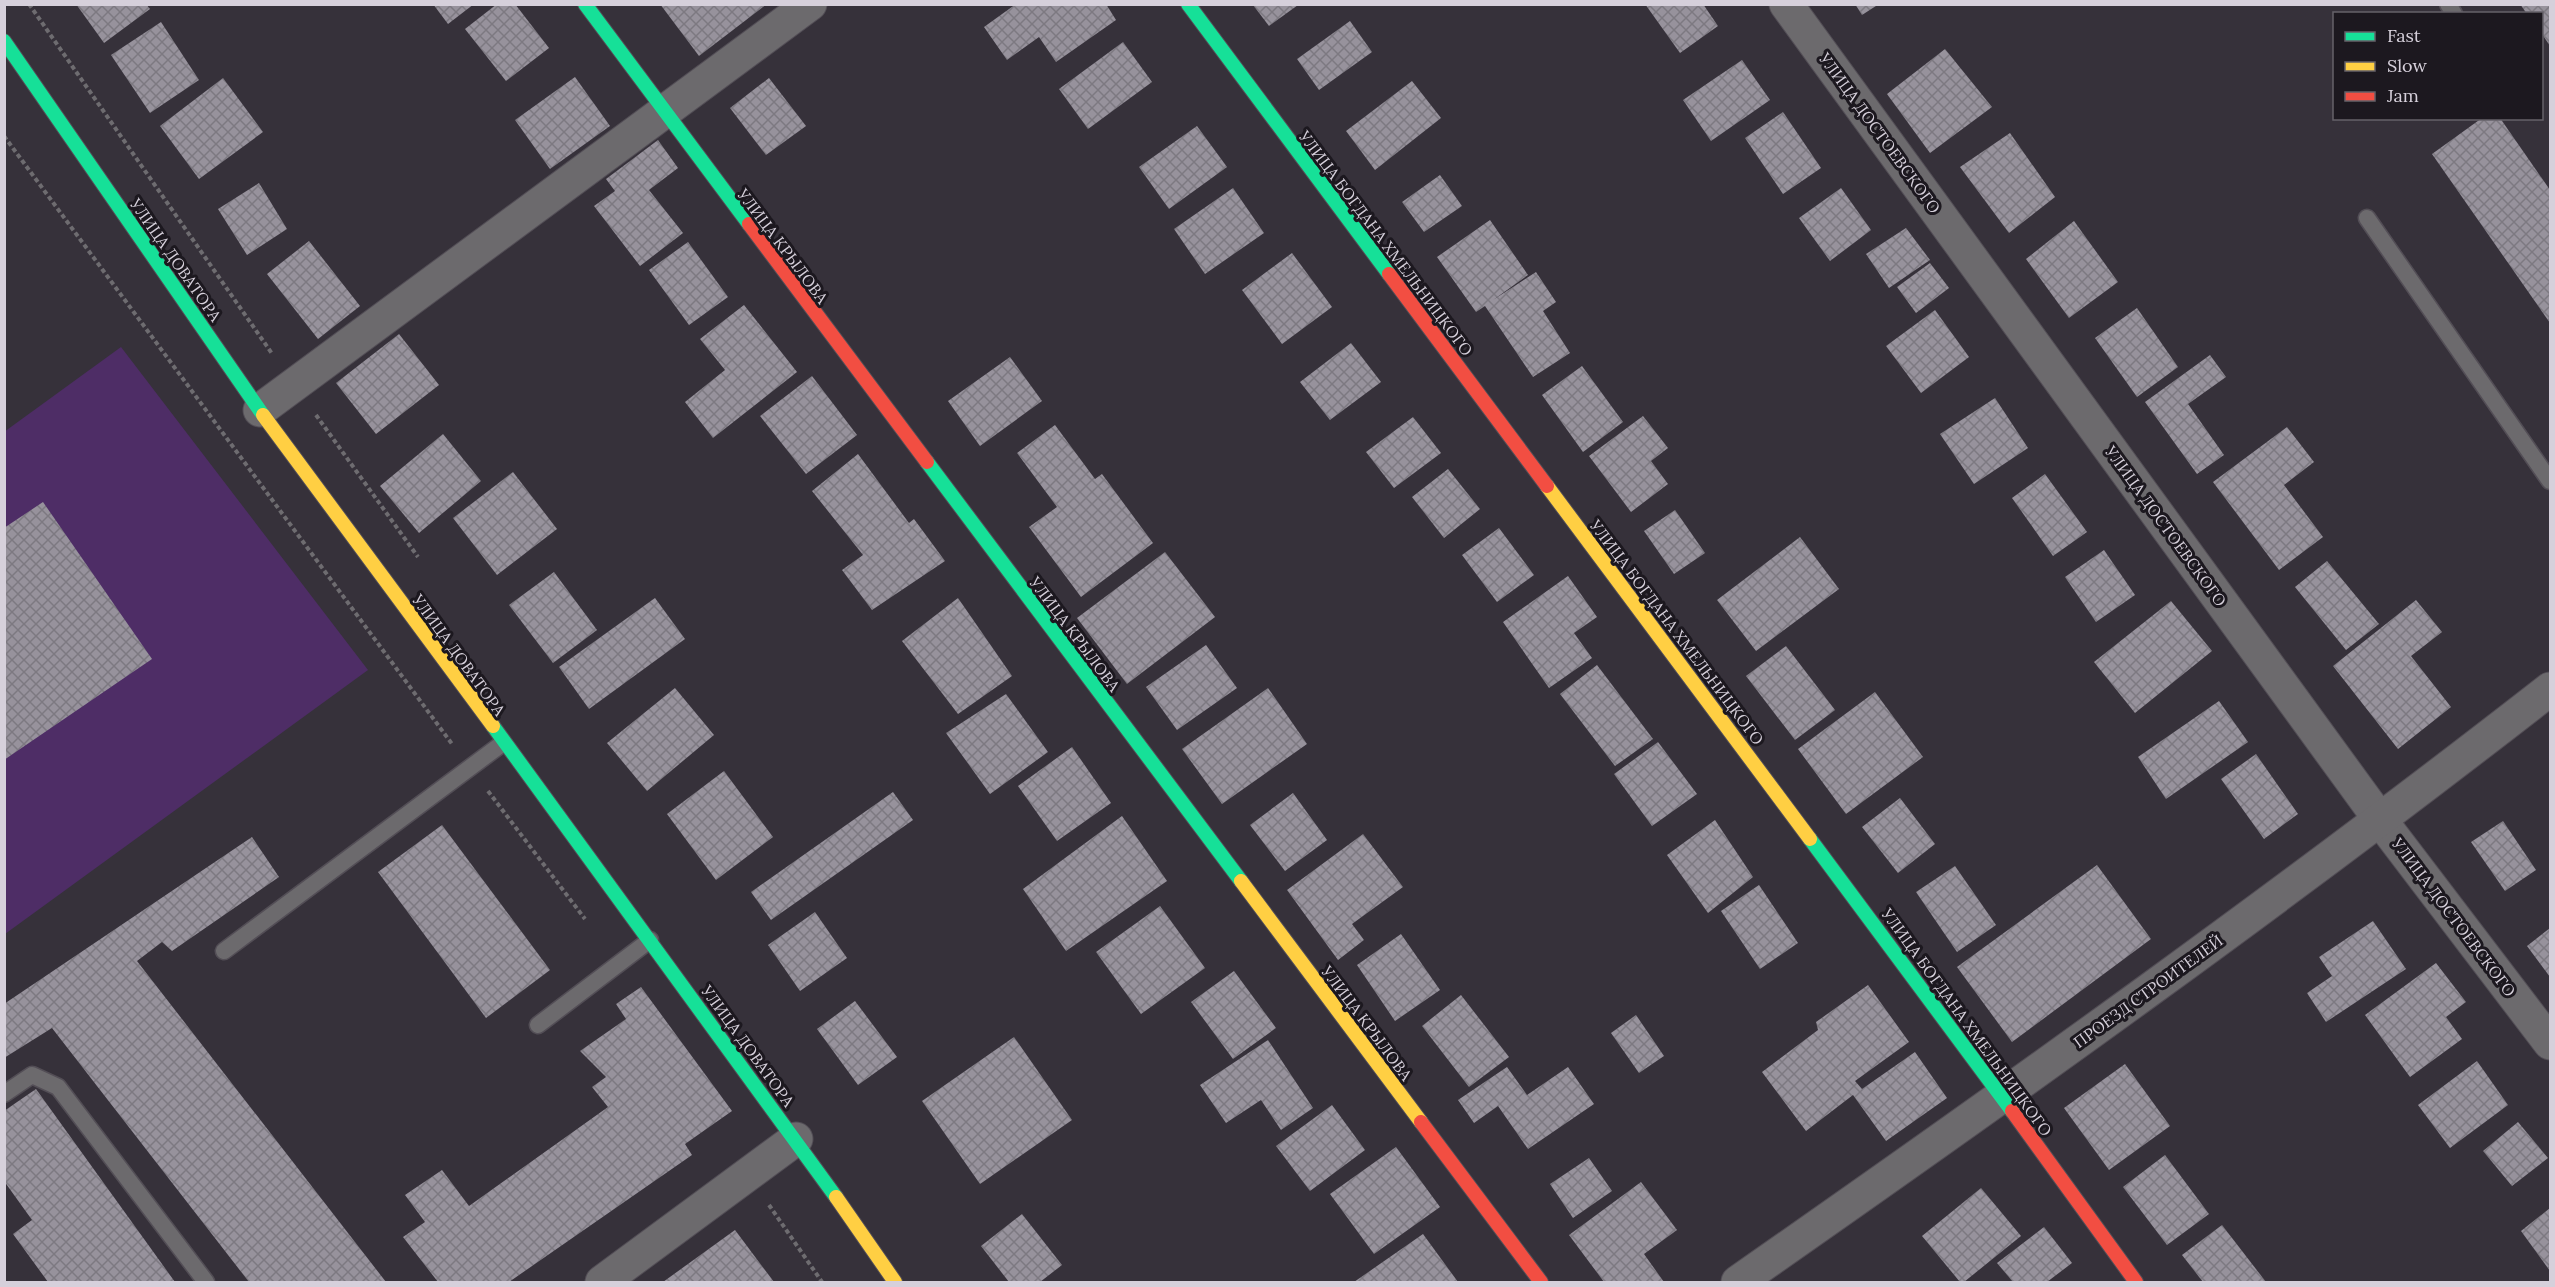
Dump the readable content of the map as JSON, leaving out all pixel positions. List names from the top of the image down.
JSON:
{
  "streets": {
    "street": [
      "УЛИЦА ДОСТОЕВСКОГО",
      "УЛИЦА БОГДАНА ХМЕЛЬНИЦКОГО",
      "УЛИЦА КРЫЛОВА",
      "УЛИЦА ДОВАТОРА",
      "ПРОЕЗД СТРОИТЕЛЕЙ"
    ]
  },
  "crossings": [
    ["УЛИЦА ДОСТОЕВСКОГО", "ПРОЕЗД СТРОИТЕЛЕЙ"],
    ["УЛИЦА БОГДАНА ХМЕЛЬНИЦКОГО", "ПРОЕЗД СТРОИТЕЛЕЙ"]
  ],
  "legend": ["Fast", "Slow", "Jam"]
}
